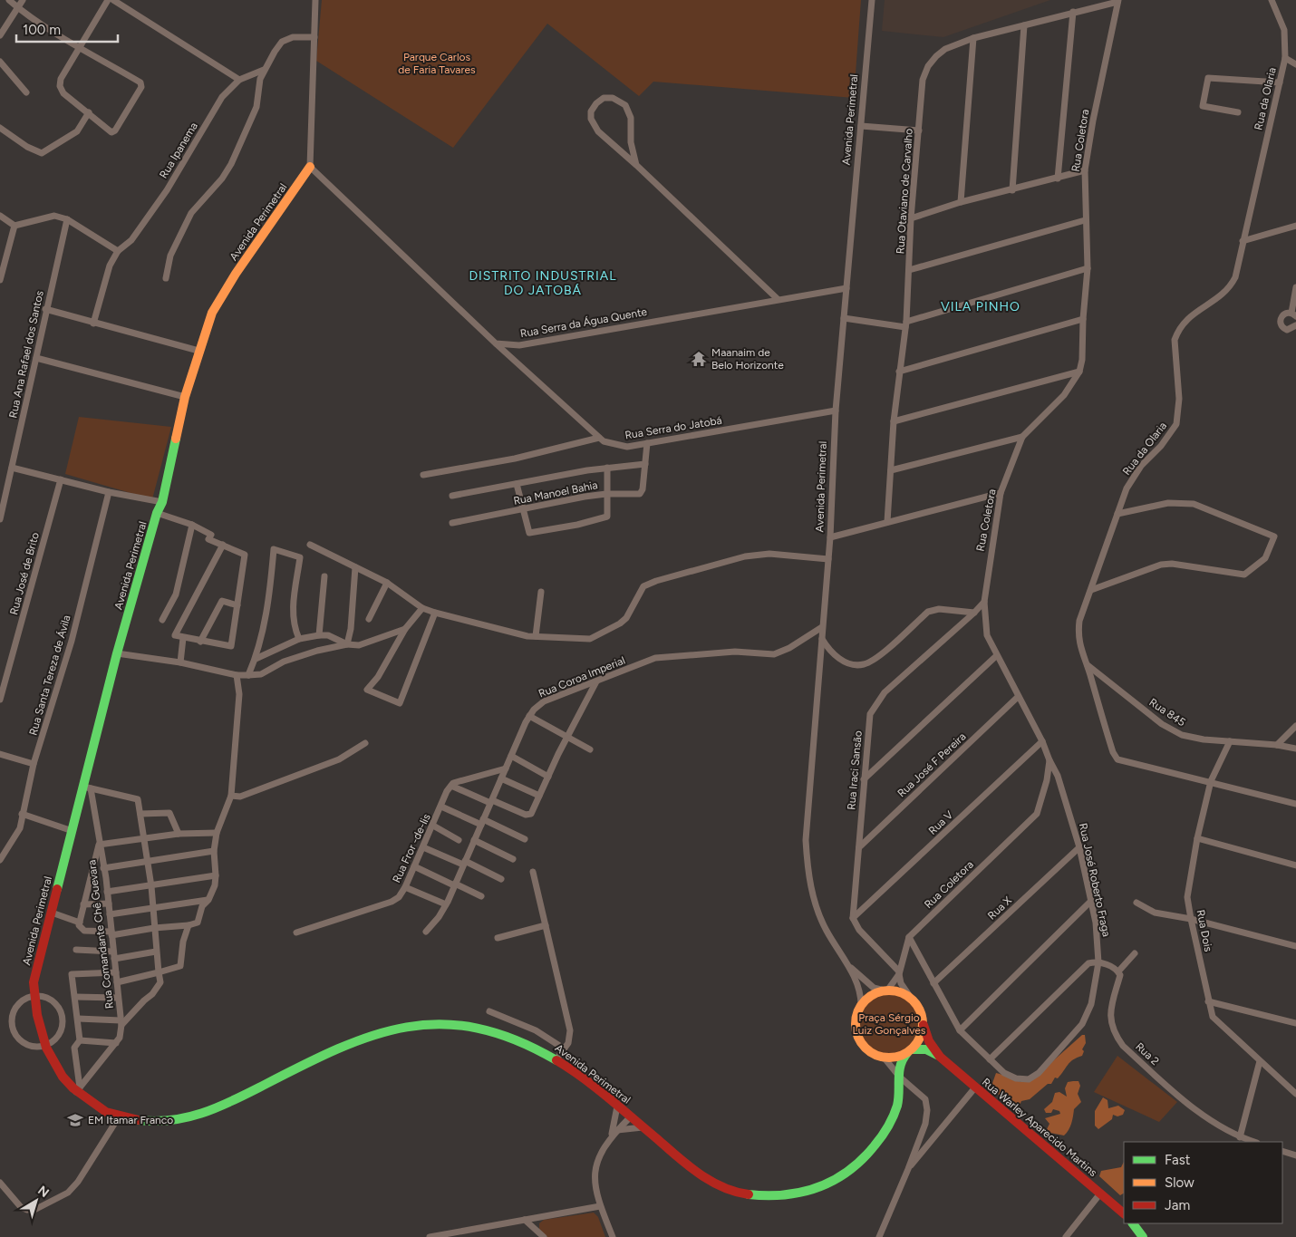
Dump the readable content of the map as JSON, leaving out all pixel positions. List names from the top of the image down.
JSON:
{
  "streets": {
    "street": [
      "Rua da Olaria",
      "Avenida Perimetral",
      "Rua Coletora",
      "Rua Ipanema",
      "Rua Otaviano de Carvalho",
      "Rua Serra da Água Quente",
      "Rua Ana Rafael dos Santos",
      "Rua Serra do Jatobá",
      "Rua Manoel Bahia",
      "Rua José de Brito",
      "Rua Santa Tereza de Ávila",
      "Rua Coroa Imperial",
      "Rua 845",
      "Rua José F Pereira",
      "Rua Iraci Sansão",
      "Rua V",
      "Rua Fror -de-lis",
      "Rua José Roberto Fraga",
      "Rua X",
      "Rua Dois",
      "Rua Comandante Chê Guevara",
      "Rua 2",
      "Rua Warley Aparecido Martins"
    ]
  },
  "crossings": [
    ["Rua da Olaria", "Rua 845"],
    ["Rua da Olaria", "Rua Dois"],
    ["Avenida Perimetral", "Rua Coletora"],
    ["Avenida Perimetral", "Rua Serra da Água Quente"],
    ["Avenida Perimetral", "Rua Serra do Jatobá"],
    ["Avenida Perimetral", "Rua Coroa Imperial"],
    ["Avenida Perimetral", "Rua Comandante Chê Guevara"],
    ["Avenida Perimetral", "Rua Warley Aparecido Martins"],
    ["Rua Coletora", "Rua Otaviano de Carvalho"],
    ["Rua Coletora", "Rua José F Pereira"],
    ["Rua Coletora", "Rua Iraci Sansão"],
    ["Rua Coletora", "Rua V"],
    ["Rua Coletora", "Rua José Roberto Fraga"],
    ["Rua Coletora", "Rua Warley Aparecido Martins"],
    ["Rua Serra da Água Quente", "Rua Serra do Jatobá"],
    ["Rua Serra do Jatobá", "Rua Manoel Bahia"],
    ["Rua 845", "Rua Dois"],
    ["Rua José F Pereira", "Rua Iraci Sansão"],
    ["Rua Iraci Sansão", "Rua V"],
    ["Rua José Roberto Fraga", "Rua X"]
  ],
  "districts": ["DISTRITO INDUSTRIAL DO JATOBÁ", "VILA PINHO"],
  "parks": ["Parque Carlos de Faria Tavares", "Praça Sérgio Luiz Gonçalves"],
  "places": {
    "temple": ["Maanaim de Belo Horizonte"],
    "school or university": ["EM Itamar Franco"]
  },
  "legend": ["Fast", "Slow", "Jam"],
  "scale_bar": "100 m",
  "north": "top right"
}
